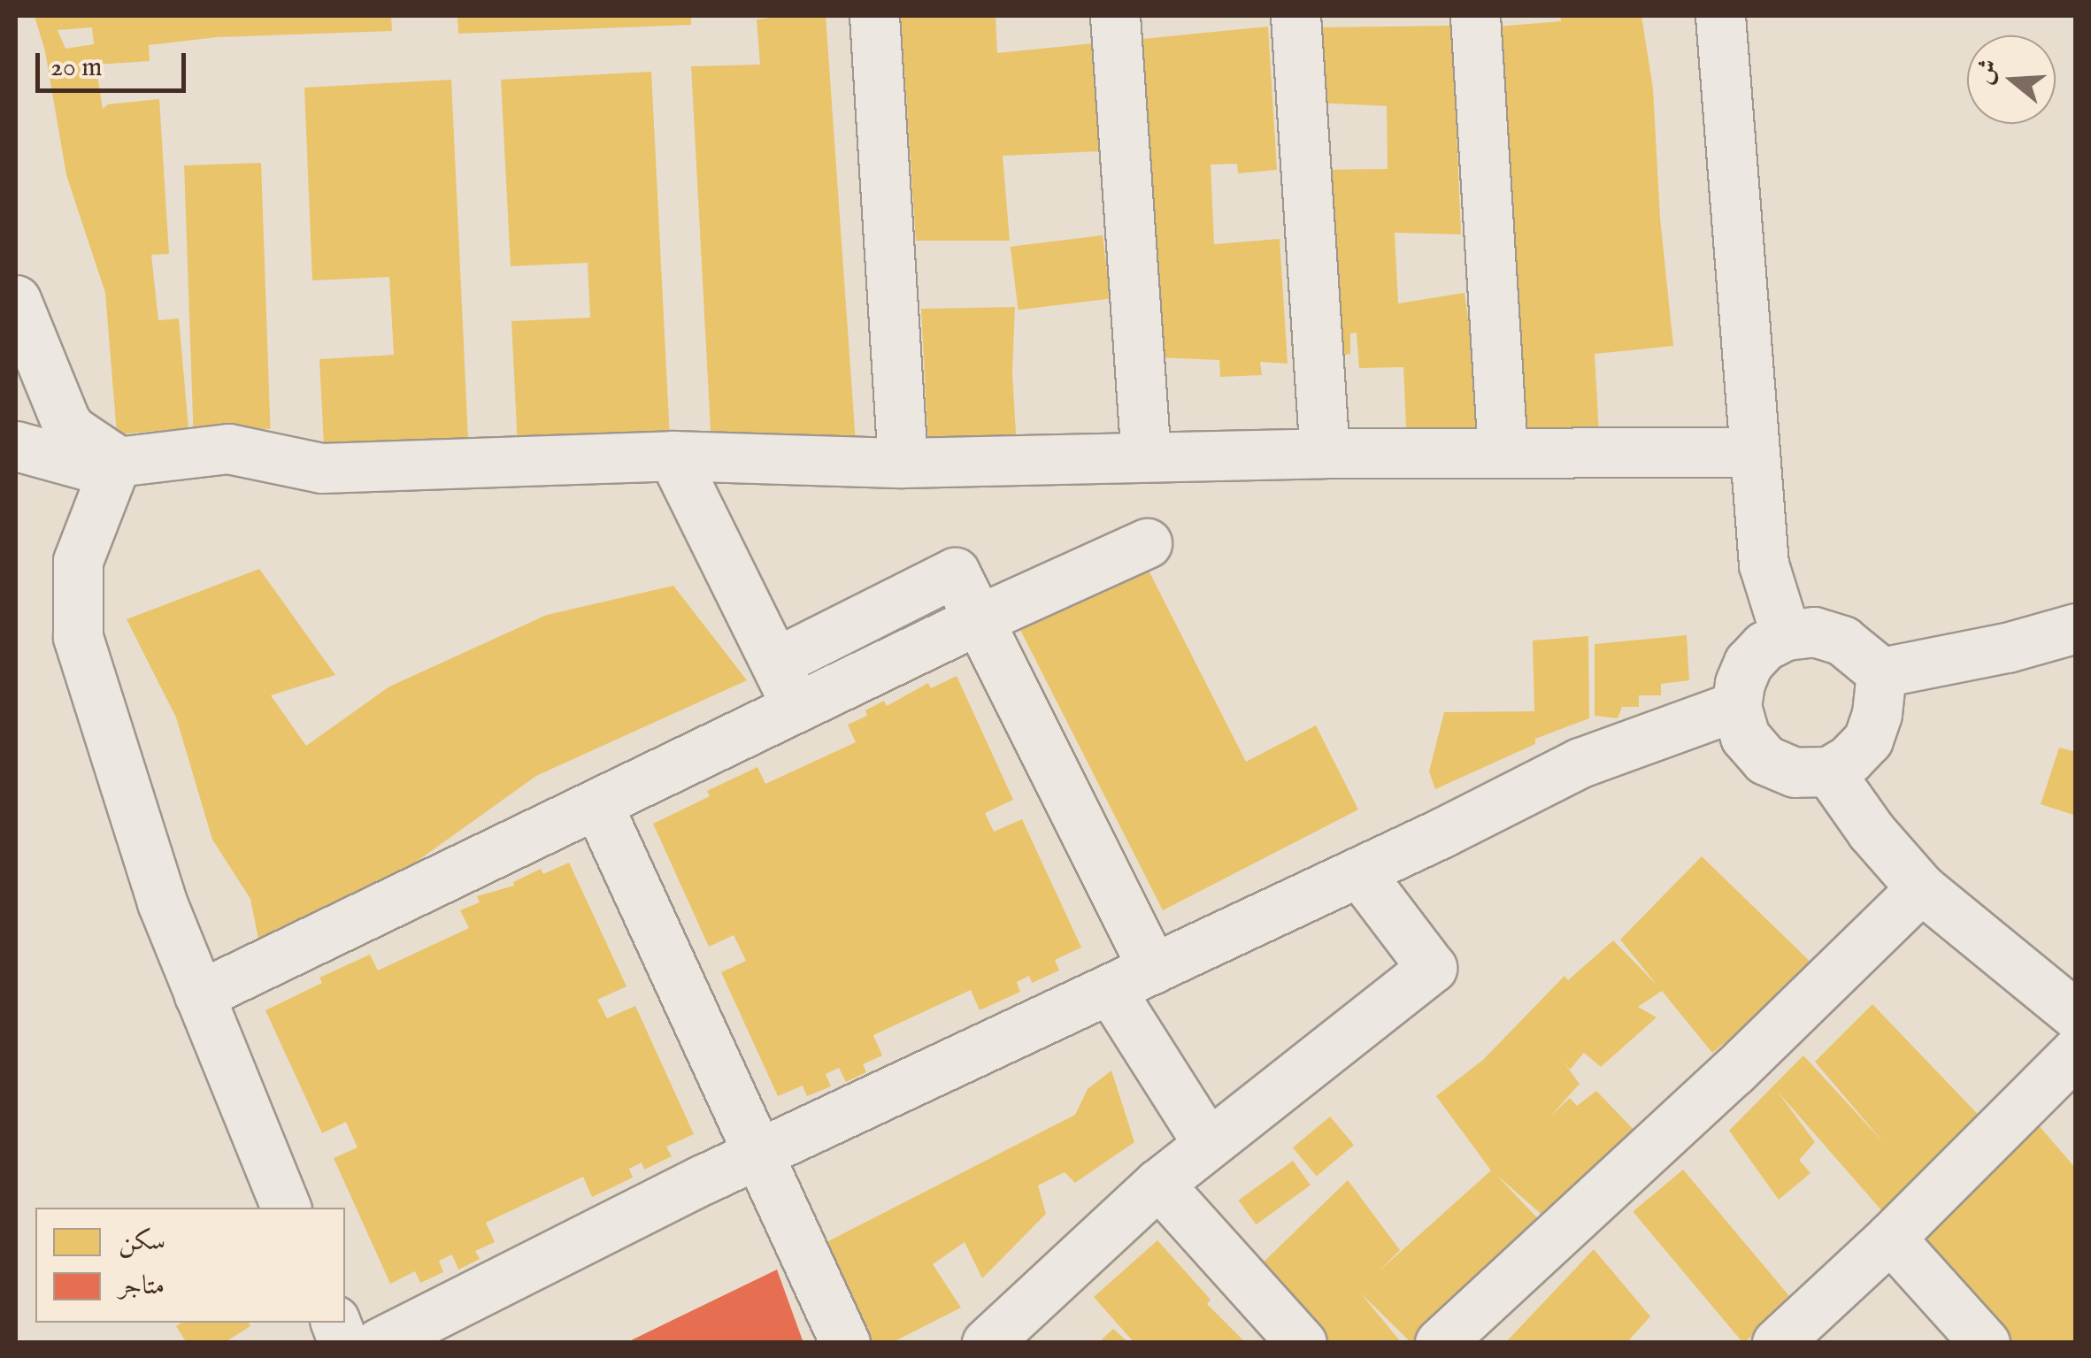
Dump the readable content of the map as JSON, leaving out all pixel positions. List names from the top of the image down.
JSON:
{
  "legend": ["سكن", "متاجر"],
  "scale_bar": "20 m",
  "north": "left"
}
